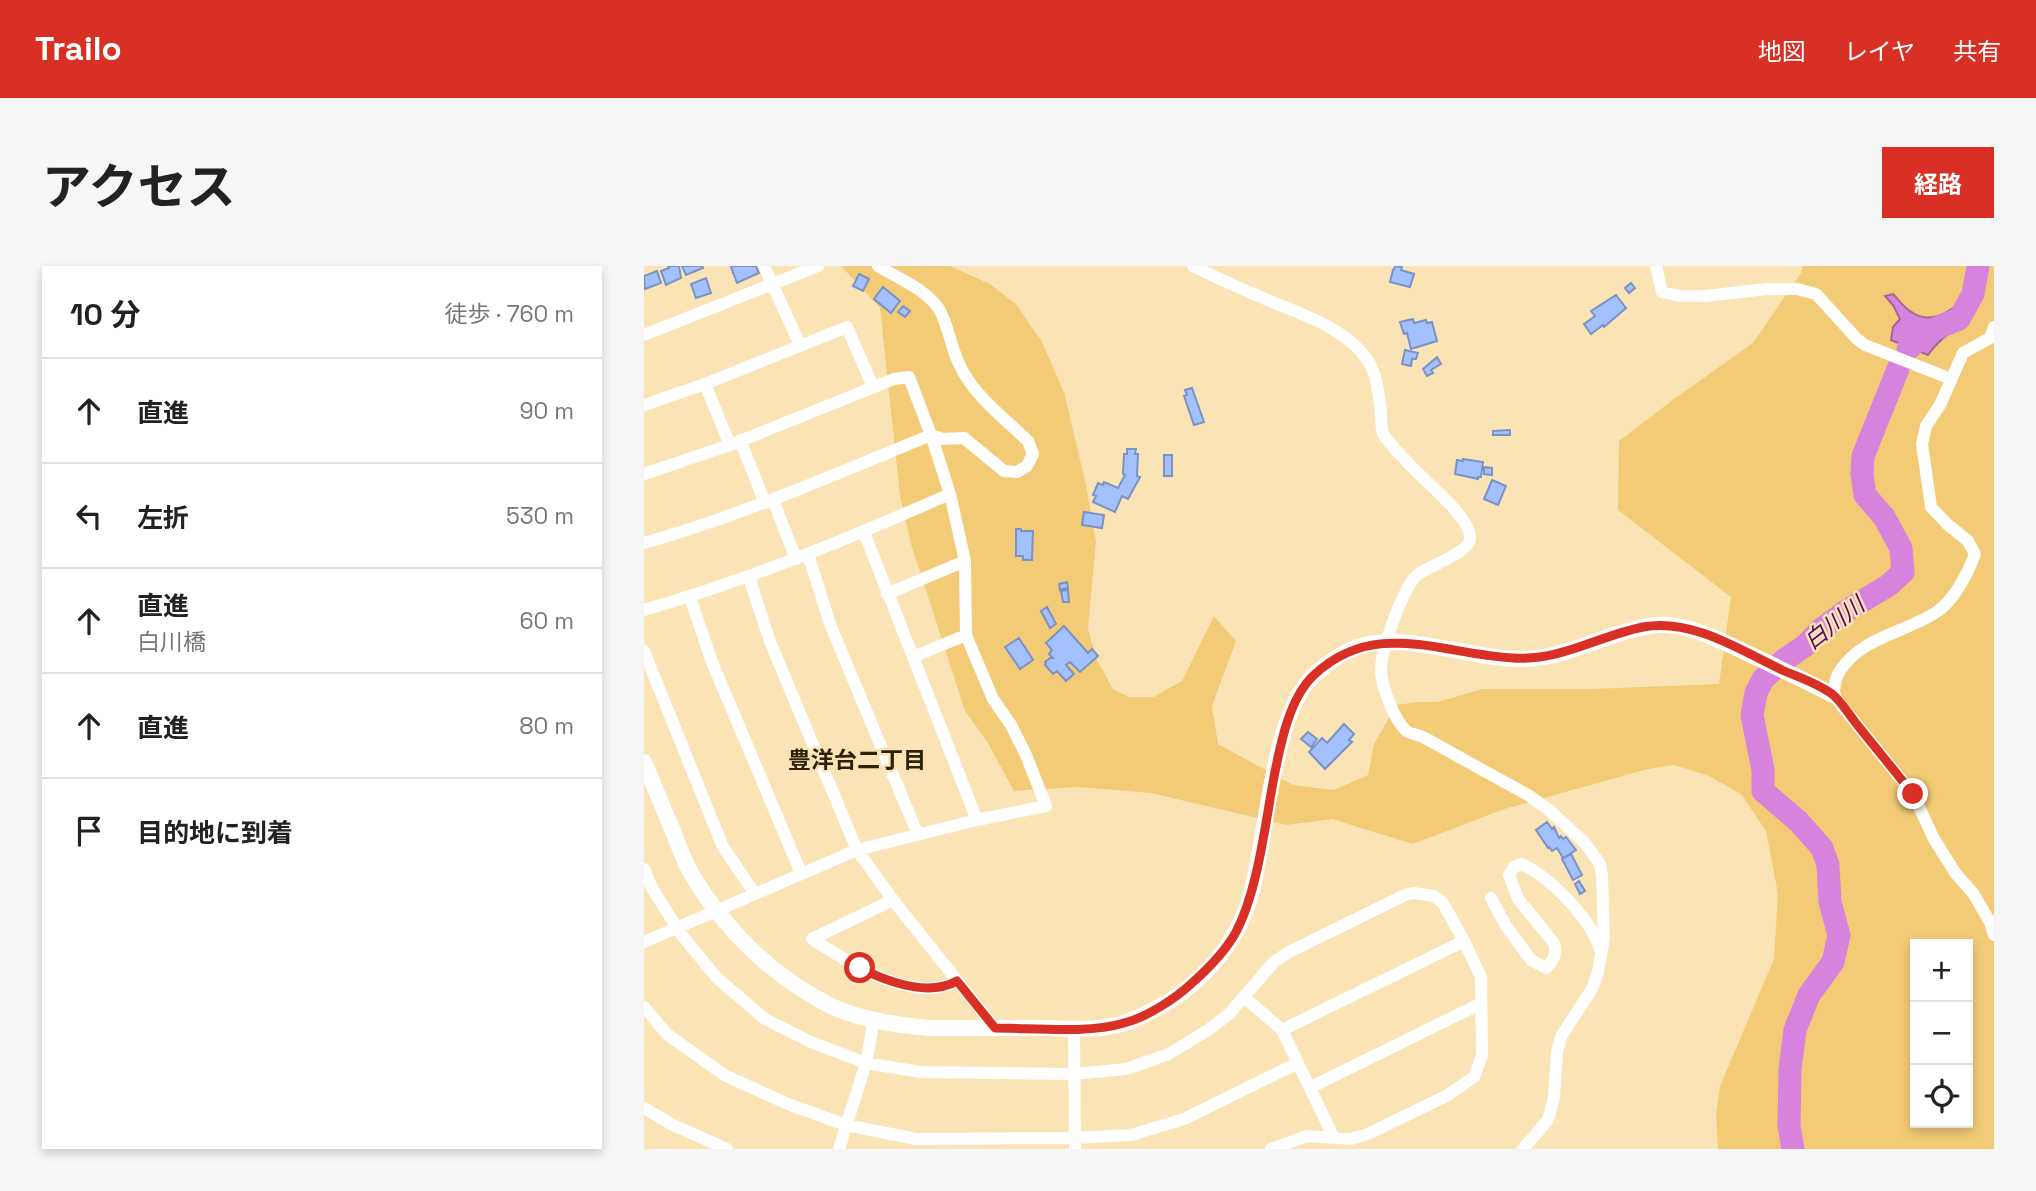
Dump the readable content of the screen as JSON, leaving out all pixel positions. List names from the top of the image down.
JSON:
{
  "districts": ["豊洋台二丁目"],
  "water": ["白川川"],
  "page": {
    "header": "Trailo",
    "nav": ["地図", "レイヤ", "共有"],
    "title": "アクセス",
    "buttons": "経路",
    "heading": ["10 分", "徒歩 · 760 m"],
    "list": [
      ["直進", "90 m"],
      ["左折", "530 m"],
      ["直進", "白川橋", "60 m"],
      ["直進", "80 m"],
      "目的地に到着"
    ],
    "map_buttons": ["+", "−"]
  }
}
